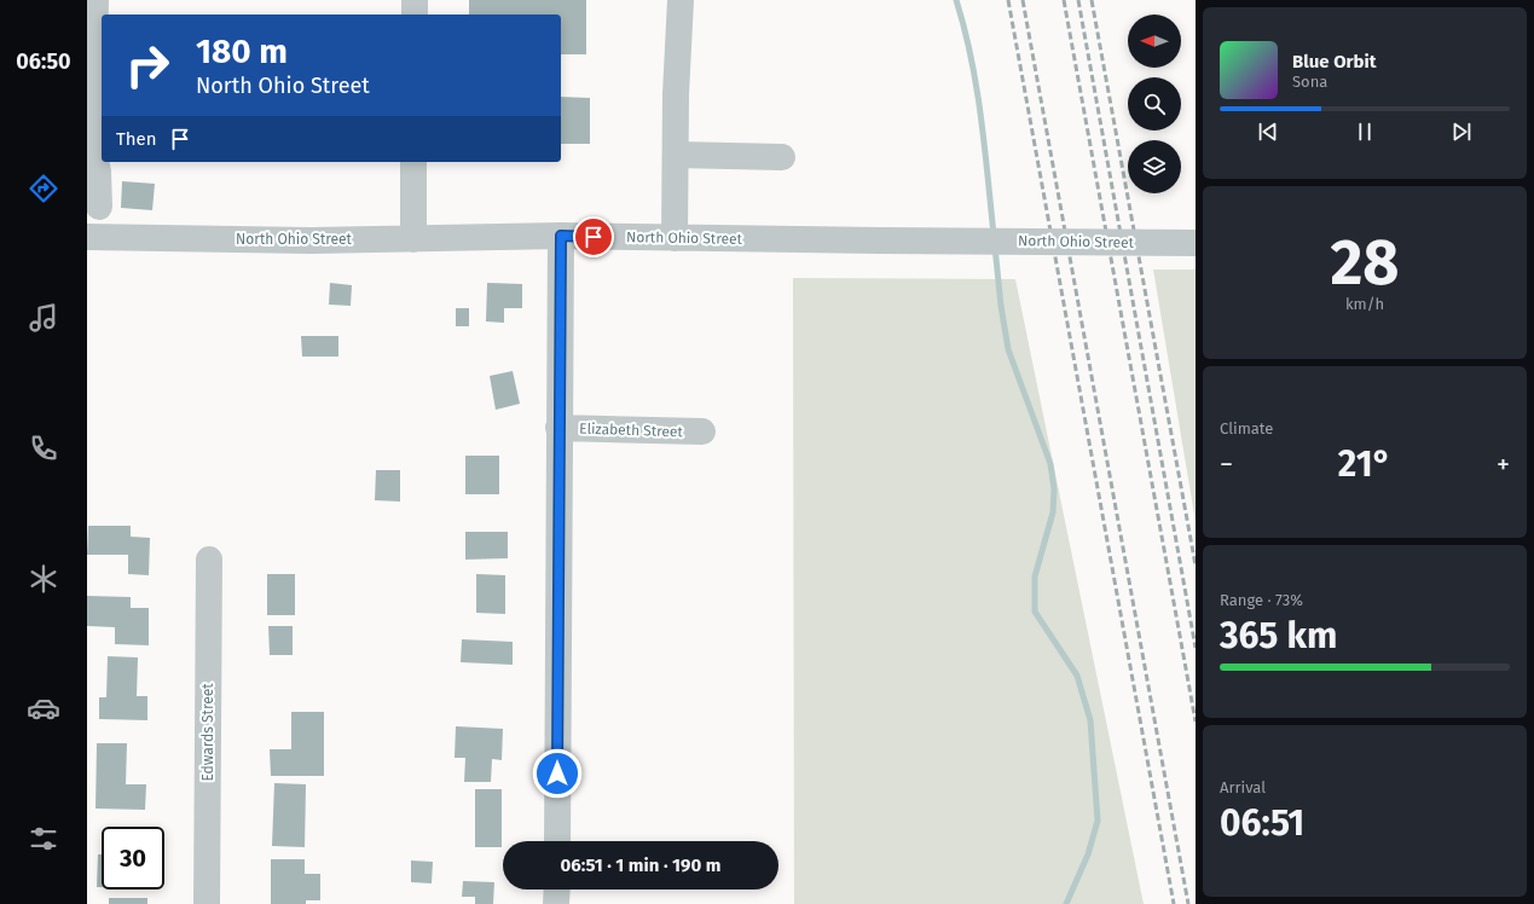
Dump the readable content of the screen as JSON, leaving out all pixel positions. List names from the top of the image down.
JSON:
{
  "streets": {
    "street": ["North Ohio Street", "Elizabeth Street", "Edwards Street"]
  },
  "north": "left",
  "page": {
    "tabs": "06:50",
    "turn": ["180 m", "North Ohio Street"],
    "song": ["Blue Orbit", "Sona"],
    "then": "Then",
    "tile": [
      ["28", "km/h"],
      "Climate",
      ["Range · 73%", "365 km"],
      ["Arrival", "06:51"]
    ],
    "heat": ["−", "21°", "+"],
    "limit": "30",
    "trip": "06:51 · 1 min · 190 m"
  }
}
